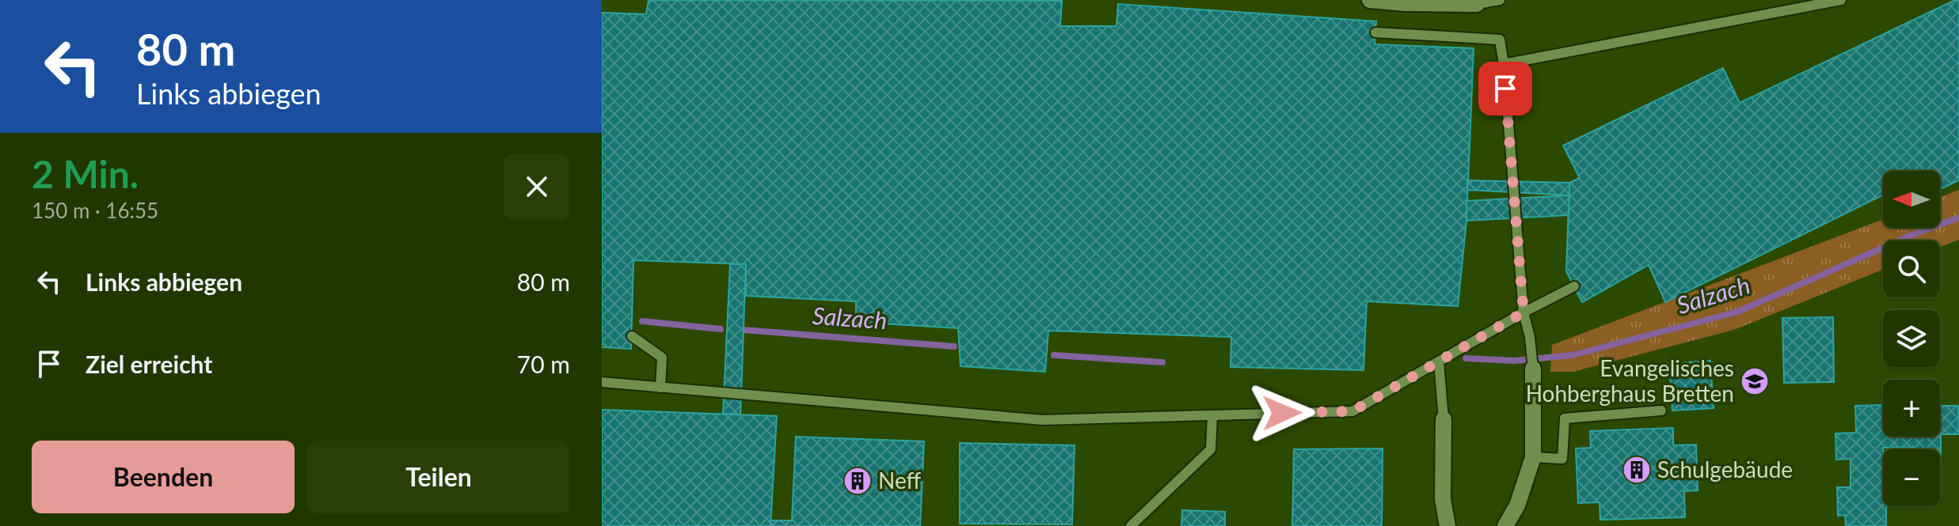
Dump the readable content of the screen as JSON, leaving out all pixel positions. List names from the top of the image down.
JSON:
{
  "water": ["Salzach"],
  "places": {
    "school or university": ["Evangelisches Hohberghaus Bretten"],
    "building": ["Schulgebäude", "Neff"]
  },
  "north": "left",
  "page": {
    "turn": ["80 m", "Links abbiegen"],
    "heading": ["2 Min.", "150 m · 16:55"],
    "map_buttons": ["+", "−"],
    "list": [
      {
        "name": "Links abbiegen",
        "value": "80 m"
      },
      {
        "name": "Ziel erreicht",
        "value": "70 m"
      }
    ],
    "buttons": ["Beenden", "Teilen"]
  }
}
